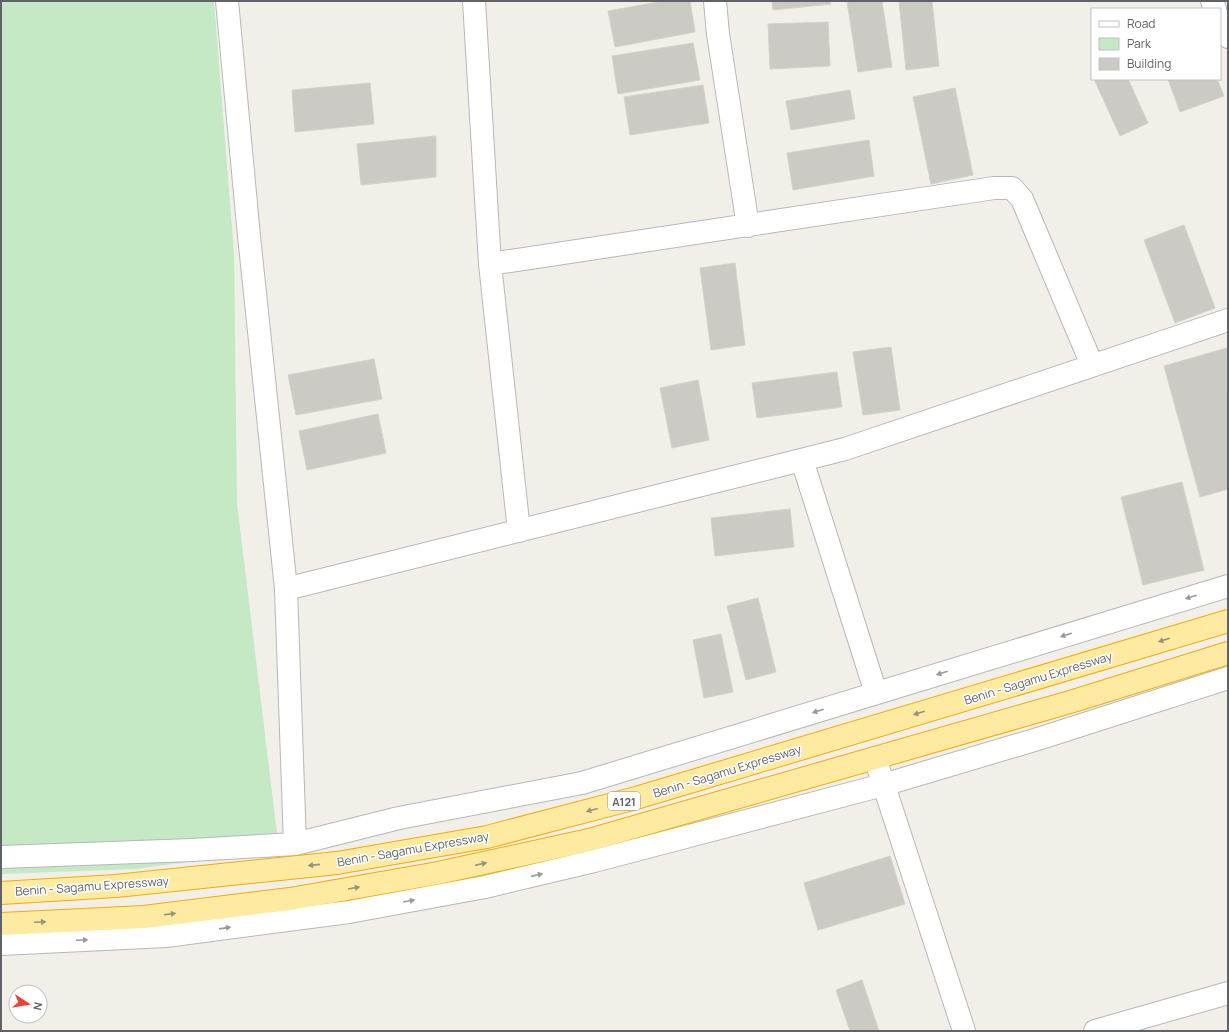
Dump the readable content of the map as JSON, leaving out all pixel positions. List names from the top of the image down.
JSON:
{
  "streets": {
    "highway": ["Benin - Sagamu Expressway", "A121"]
  },
  "legend": ["Road", "Park", "Building"],
  "north": "right"
}
